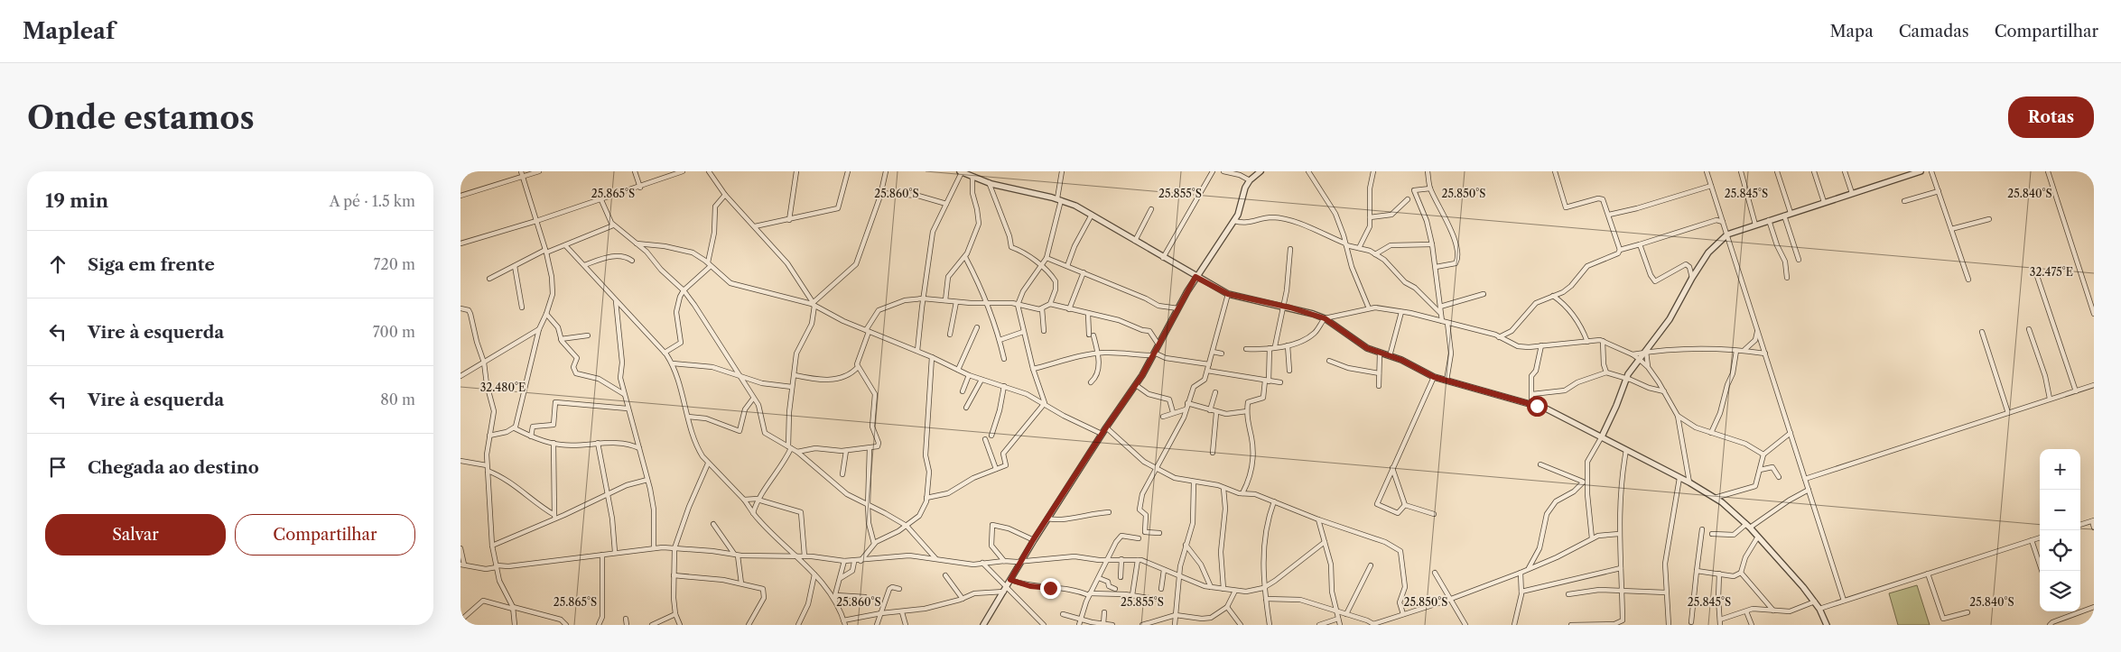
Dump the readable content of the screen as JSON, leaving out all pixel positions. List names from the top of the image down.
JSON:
{
  "page": {
    "header": "Mapleaf",
    "nav": ["Mapa", "Camadas", "Compartilhar"],
    "buttons": [
      "Rotas",
      ["Salvar", "Compartilhar"]
    ],
    "title": "Onde estamos",
    "heading": ["19 min", "A pé · 1.5 km"],
    "list": [
      ["Siga em frente", "720 m"],
      ["Vire à esquerda", "700 m"],
      ["Vire à esquerda", "80 m"],
      "Chegada ao destino"
    ],
    "map_buttons": ["+", "−"]
  },
  "coordinates": [
    "25.865°S",
    "25.860°S",
    "25.855°S",
    "25.850°S",
    "25.845°S",
    "25.840°S",
    "32.475°E",
    "32.480°E"
  ]
}
